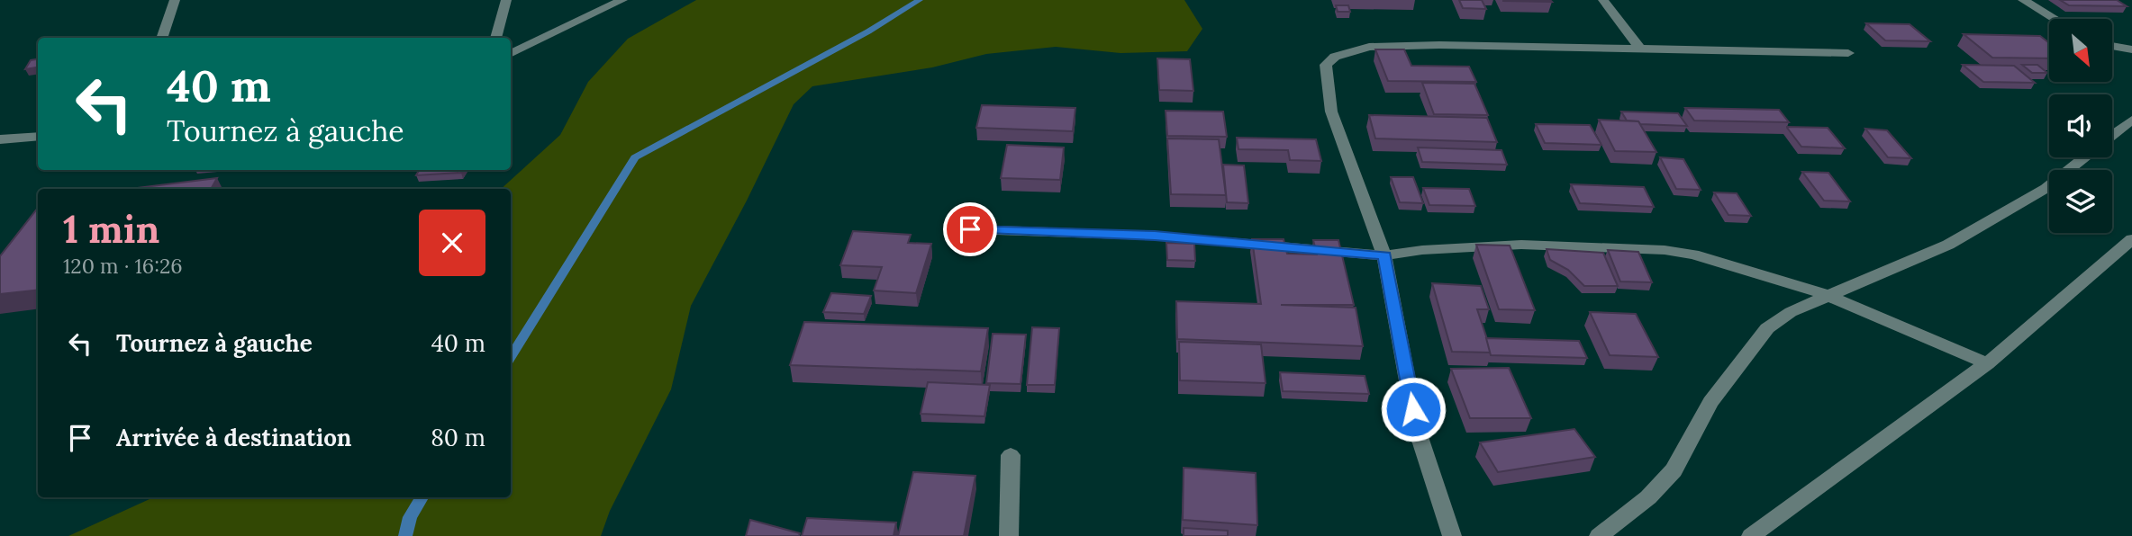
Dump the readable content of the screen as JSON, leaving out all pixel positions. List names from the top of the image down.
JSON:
{
  "north": "bottom right",
  "page": {
    "turn": ["40 m", "Tournez à gauche"],
    "heading": ["1 min", "120 m · 16:26"],
    "list": [
      {
        "name": "Tournez à gauche",
        "value": "40 m"
      },
      {
        "name": "Arrivée à destination",
        "value": "80 m"
      }
    ]
  }
}
